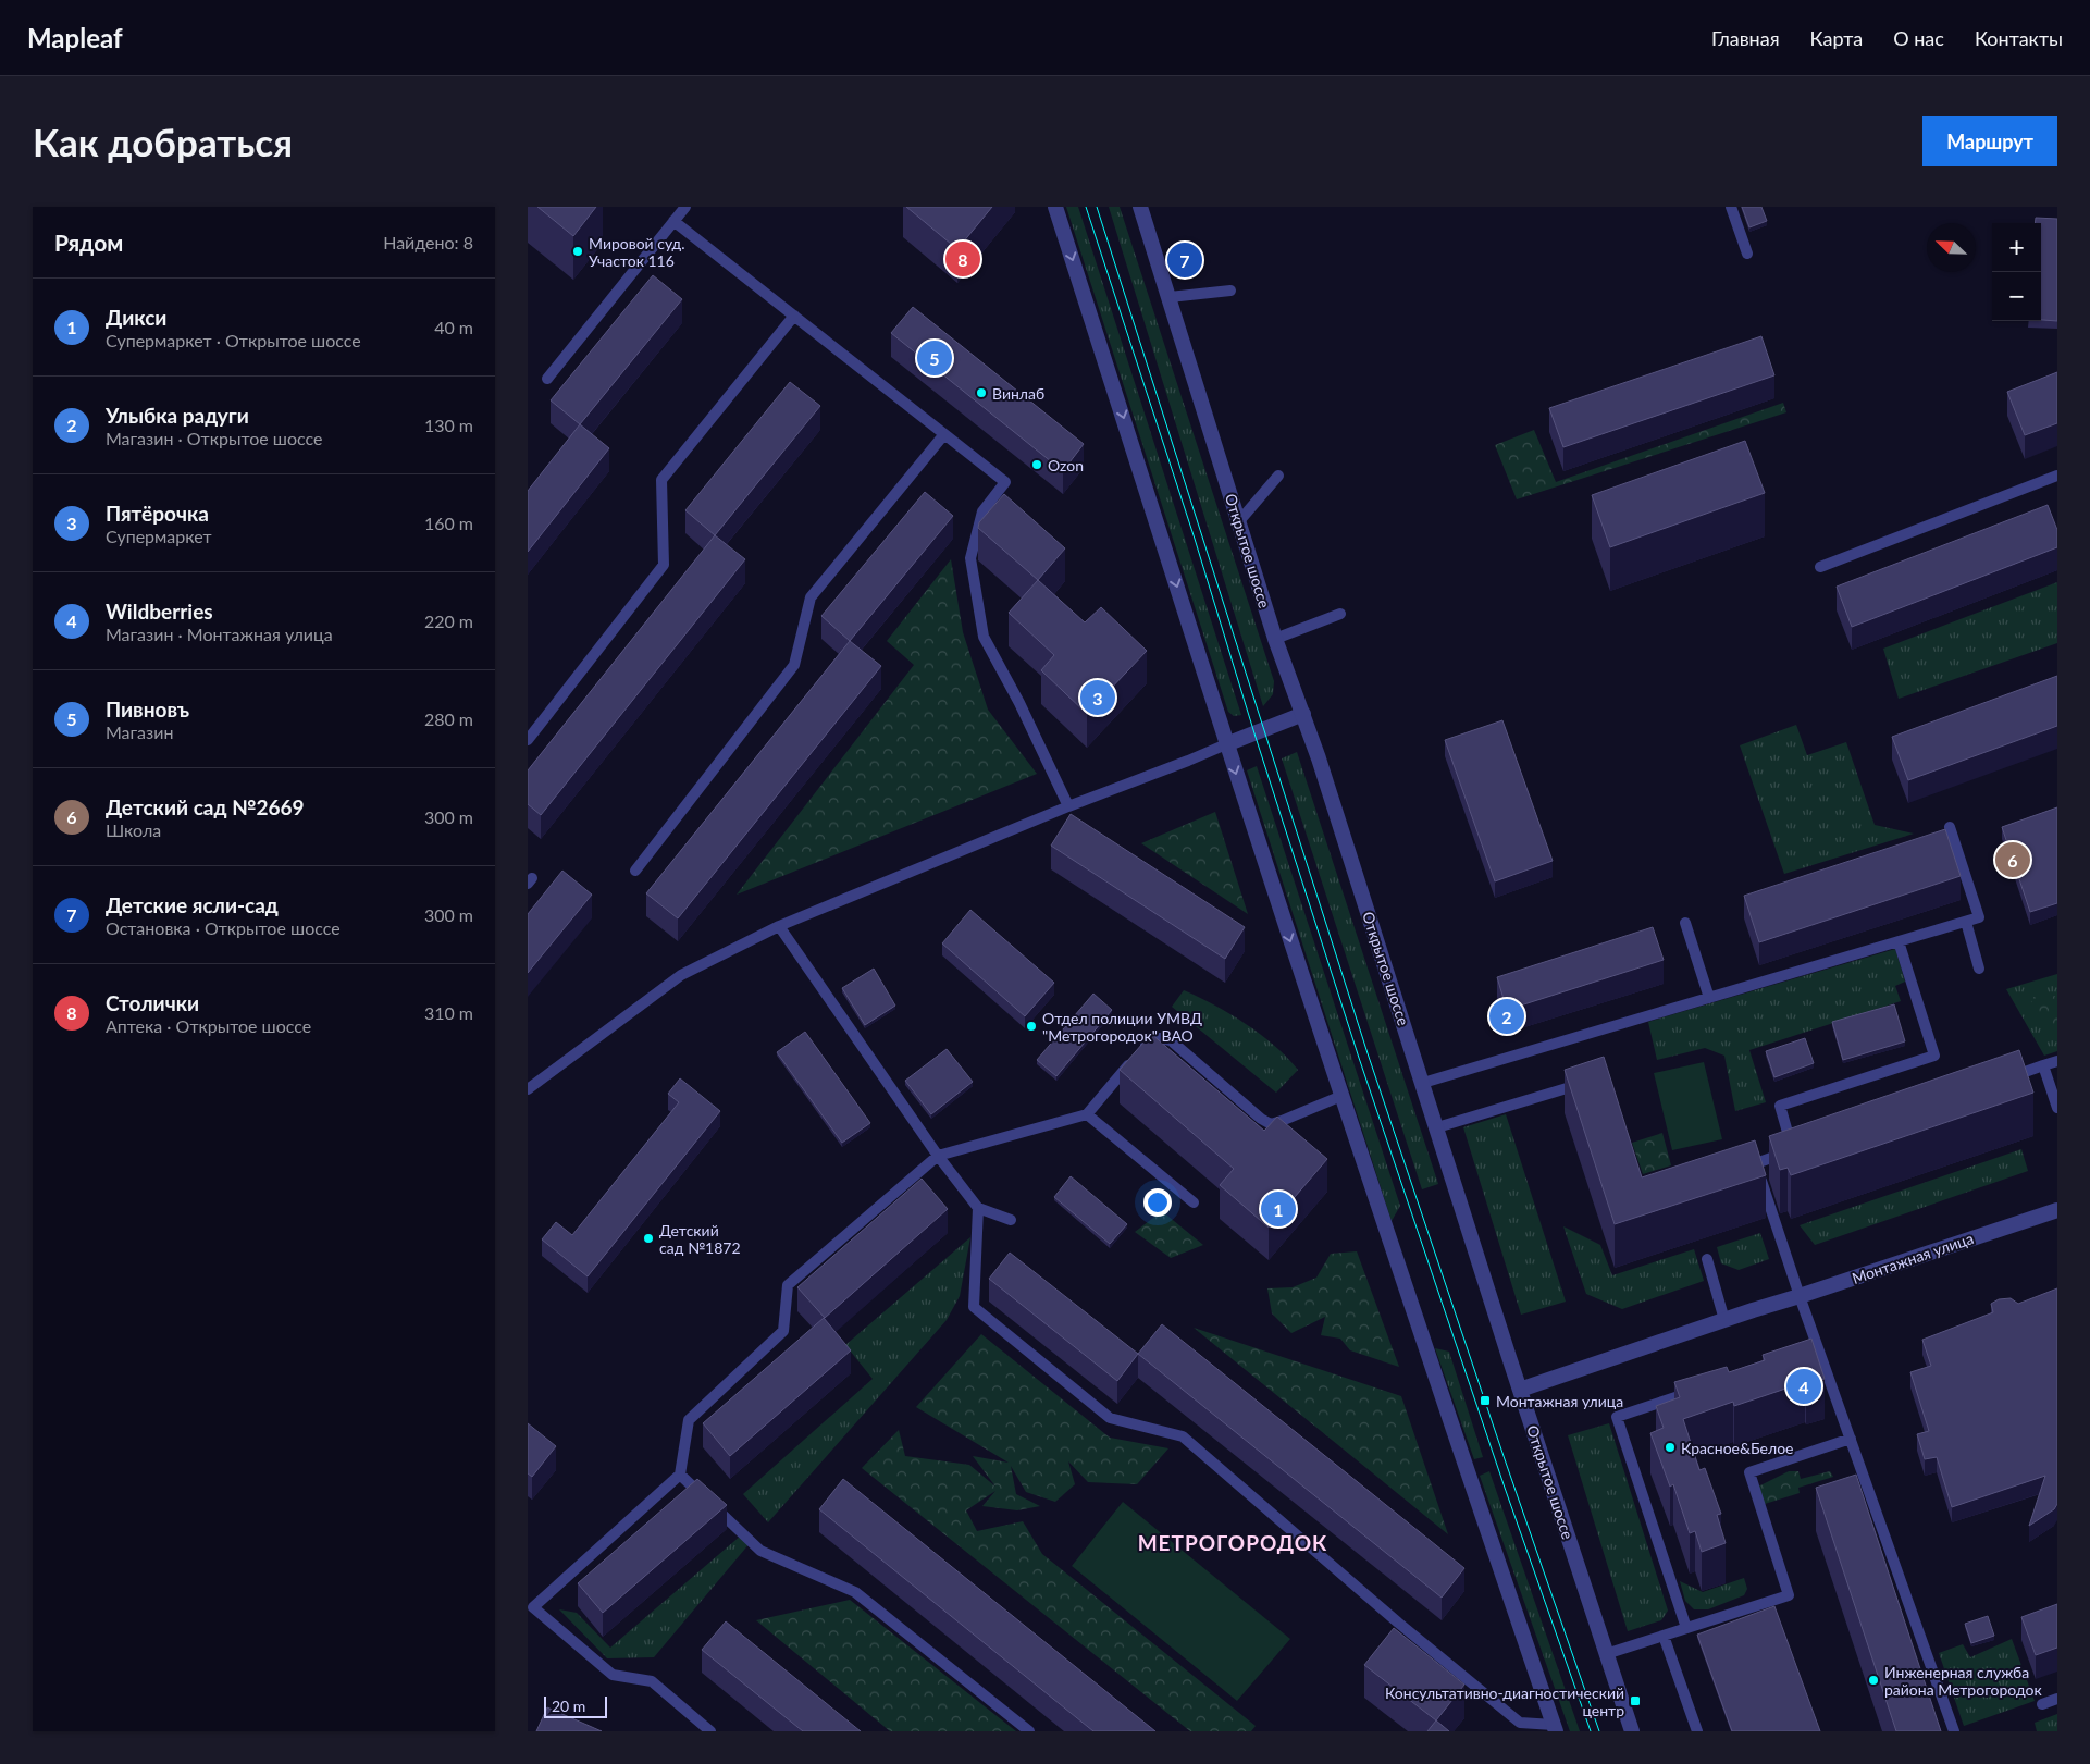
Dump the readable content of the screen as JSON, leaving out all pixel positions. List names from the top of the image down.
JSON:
{
  "streets": {
    "street": ["Открытое шоссе", "Монтажная улица"]
  },
  "crossings": [
    ["Открытое шоссе", "Монтажная улица"]
  ],
  "districts": ["МЕТРОГОРОДОК"],
  "places": {
    "other": [
      "Мировой суд. Участок 116",
      "Винлаб",
      "Ozon",
      "Отдел полиции УМВД \"Метрогородок\" ВАО",
      "Детский сад №1872",
      "Красное&Белое",
      "Инженерная служба района Метрогородок"
    ],
    "transit": ["Монтажная улица", "Консультативно-диагностический центр"]
  },
  "scale_bar": "20 m",
  "north": "top left",
  "page": {
    "header": "Mapleaf",
    "nav": [
      "Главная",
      "Карта",
      "О нас",
      "Контакты"
    ],
    "buttons": "Маршрут",
    "title": "Как добраться",
    "heading": ["Рядом", "Найдено: 8"],
    "map_buttons": ["+", "−"],
    "pins": [
      "8",
      "7",
      "5",
      "3",
      "6",
      "2",
      "1",
      "4"
    ],
    "list": [
      {
        "mark": "1",
        "name": "Дикси",
        "note": "Супермаркет · Открытое шоссе",
        "value": "40 m"
      },
      {
        "mark": "2",
        "name": "Улыбка радуги",
        "note": "Магазин · Открытое шоссе",
        "value": "130 m"
      },
      {
        "mark": "3",
        "name": "Пятёрочка",
        "note": "Супермаркет",
        "value": "160 m"
      },
      {
        "mark": "4",
        "name": "Wildberries",
        "note": "Магазин · Монтажная улица",
        "value": "220 m"
      },
      {
        "mark": "5",
        "name": "Пивновъ",
        "note": "Магазин",
        "value": "280 m"
      },
      {
        "mark": "6",
        "name": "Детский сад №2669",
        "note": "Школа",
        "value": "300 m"
      },
      {
        "mark": "7",
        "name": "Детские ясли-сад",
        "note": "Остановка · Открытое шоссе",
        "value": "300 m"
      },
      {
        "mark": "8",
        "name": "Столички",
        "note": "Аптека · Открытое шоссе",
        "value": "310 m"
      }
    ],
    "scale": "20 m"
  }
}
